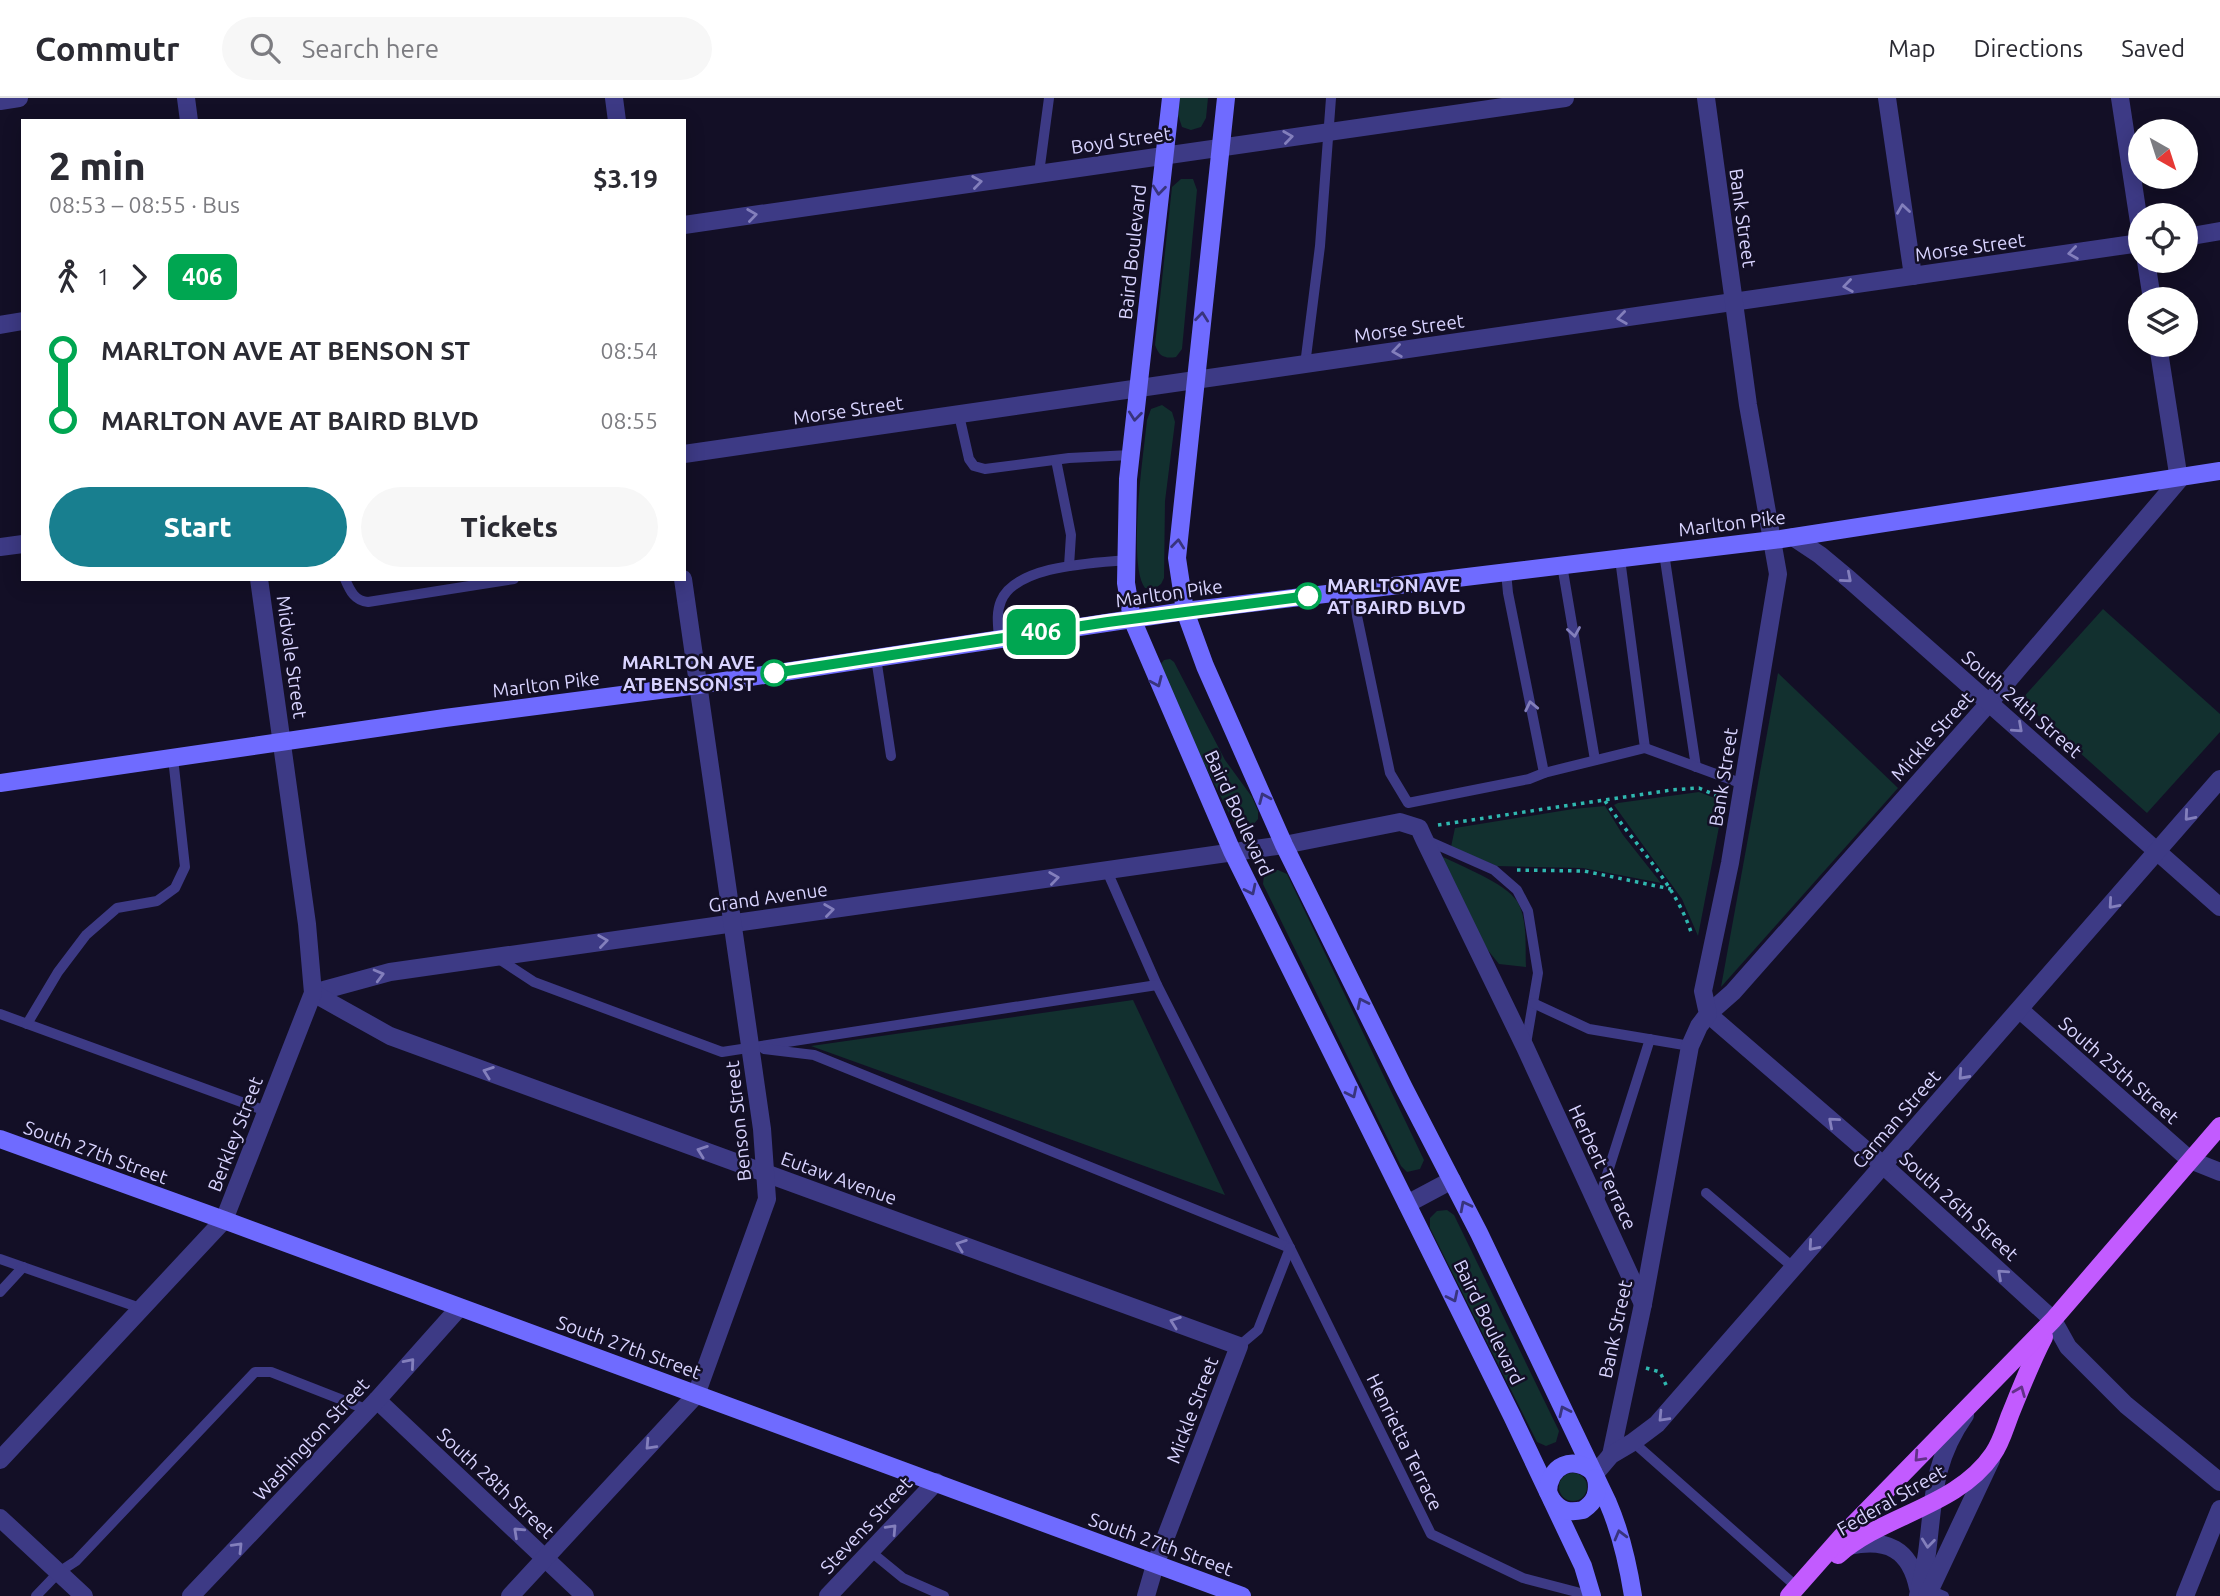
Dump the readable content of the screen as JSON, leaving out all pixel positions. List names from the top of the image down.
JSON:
{
  "streets": {
    "main road": [
      "Baird Boulevard",
      "Marlton Pike",
      "South 27th Street",
      "Federal Street"
    ],
    "street": [
      "Boyd Street",
      "Bank Street",
      "Morse Street",
      "Midvale Street",
      "South 24th Street",
      "Mickle Street",
      "Grand Avenue",
      "South 25th Street",
      "Carman Street",
      "Benson Street",
      "Berkley Street",
      "Herbert Terrace",
      "Eutaw Avenue",
      "South 26th Street",
      "Washington Street",
      "South 28th Street",
      "Stevens Street"
    ],
    "lane": ["Henrietta Terrace"]
  },
  "crossings": [
    ["Boyd Street", "Baird Boulevard"],
    ["Bank Street", "Morse Street"],
    ["Bank Street", "Marlton Pike"],
    ["Bank Street", "Mickle Street"],
    ["Bank Street", "Carman Street"],
    ["Bank Street", "Herbert Terrace"],
    ["Bank Street", "South 26th Street"],
    ["Morse Street", "Baird Boulevard"],
    ["Baird Boulevard", "Marlton Pike"],
    ["Baird Boulevard", "Grand Avenue"],
    ["Baird Boulevard", "Carman Street"],
    ["Baird Boulevard", "Henrietta Terrace"],
    ["Marlton Pike", "Midvale Street"],
    ["Marlton Pike", "South 24th Street"],
    ["Marlton Pike", "Mickle Street"],
    ["Marlton Pike", "Benson Street"],
    ["Marlton Pike", "Berkley Street"],
    ["Midvale Street", "Berkley Street"],
    ["South 24th Street", "Mickle Street"],
    ["South 24th Street", "Carman Street"],
    ["Mickle Street", "South 27th Street"],
    ["Mickle Street", "Eutaw Avenue"],
    ["Mickle Street", "South 26th Street"],
    ["Mickle Street", "Henrietta Terrace"],
    ["Grand Avenue", "Benson Street"],
    ["Grand Avenue", "Berkley Street"],
    ["Grand Avenue", "Eutaw Avenue"],
    ["Grand Avenue", "Henrietta Terrace"],
    ["South 25th Street", "Carman Street"],
    ["South 25th Street", "Federal Street"],
    ["Carman Street", "South 26th Street"],
    ["Benson Street", "South 27th Street"],
    ["Benson Street", "Eutaw Avenue"],
    ["Benson Street", "South 28th Street"],
    ["Berkley Street", "South 27th Street"],
    ["Berkley Street", "Eutaw Avenue"],
    ["South 27th Street", "Washington Street"],
    ["South 27th Street", "Stevens Street"],
    ["South 26th Street", "Federal Street"],
    ["Washington Street", "South 28th Street"]
  ],
  "one_way": [
    "Boyd Street",
    "Morse Street",
    "South 24th Street",
    "Grand Avenue",
    "Carman Street",
    "Eutaw Avenue",
    "South 26th Street",
    "Washington Street",
    "South 28th Street",
    "Stevens Street"
  ],
  "places": ["MARLTON AVE AT BAIRD BLVD", "MARLTON AVE AT BENSON ST"],
  "lines": ["bus line 406"],
  "north": "bottom right",
  "page": {
    "header": "Commutr",
    "search": "Search here",
    "nav": ["Map", "Directions", "Saved"],
    "on_map": "406",
    "heading": ["2 min", "08:53 – 08:55 · Bus", "$3.19"],
    "legs": ["1", "406"],
    "list": [
      {
        "name": "MARLTON AVE AT BENSON ST",
        "value": "08:54"
      },
      {
        "name": "MARLTON AVE AT BAIRD BLVD",
        "value": "08:55"
      }
    ],
    "buttons": ["Start", "Tickets"]
  }
}
